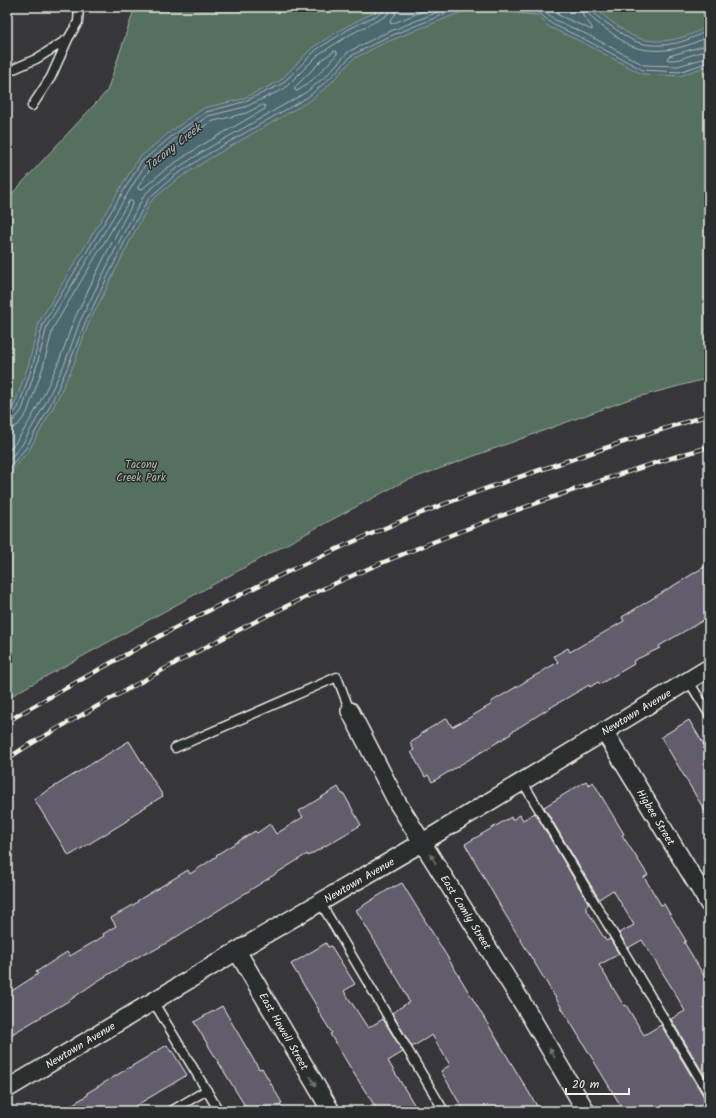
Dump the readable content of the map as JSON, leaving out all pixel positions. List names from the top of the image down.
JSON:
{
  "streets": {
    "street": [
      "Newtown Avenue",
      "Higbee Street",
      "East Comly Street",
      "East Howell Street"
    ]
  },
  "crossings": [
    ["Newtown Avenue", "Higbee Street"],
    ["Newtown Avenue", "East Comly Street"],
    ["Newtown Avenue", "East Howell Street"]
  ],
  "one_way": ["East Comly Street", "East Howell Street"],
  "water": ["Tacony Creek"],
  "parks": ["Tacony Creek Park"],
  "scale_bar": "20 m"
}
